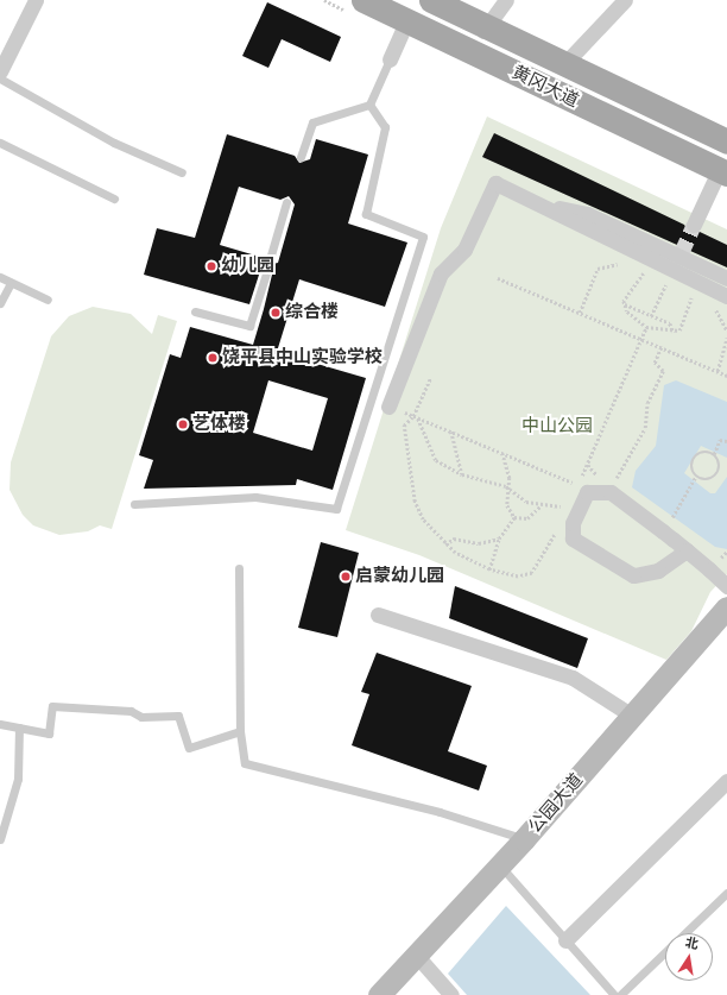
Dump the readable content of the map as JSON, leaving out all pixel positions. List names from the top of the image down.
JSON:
{
  "streets": {
    "main road": ["黄冈大道", "公园大道"]
  },
  "parks": ["中山公园"],
  "places": [
    "幼儿园",
    "综合楼",
    "饶平县中山实验学校",
    "艺体楼",
    "启蒙幼儿园"
  ],
  "north": "top"
}
